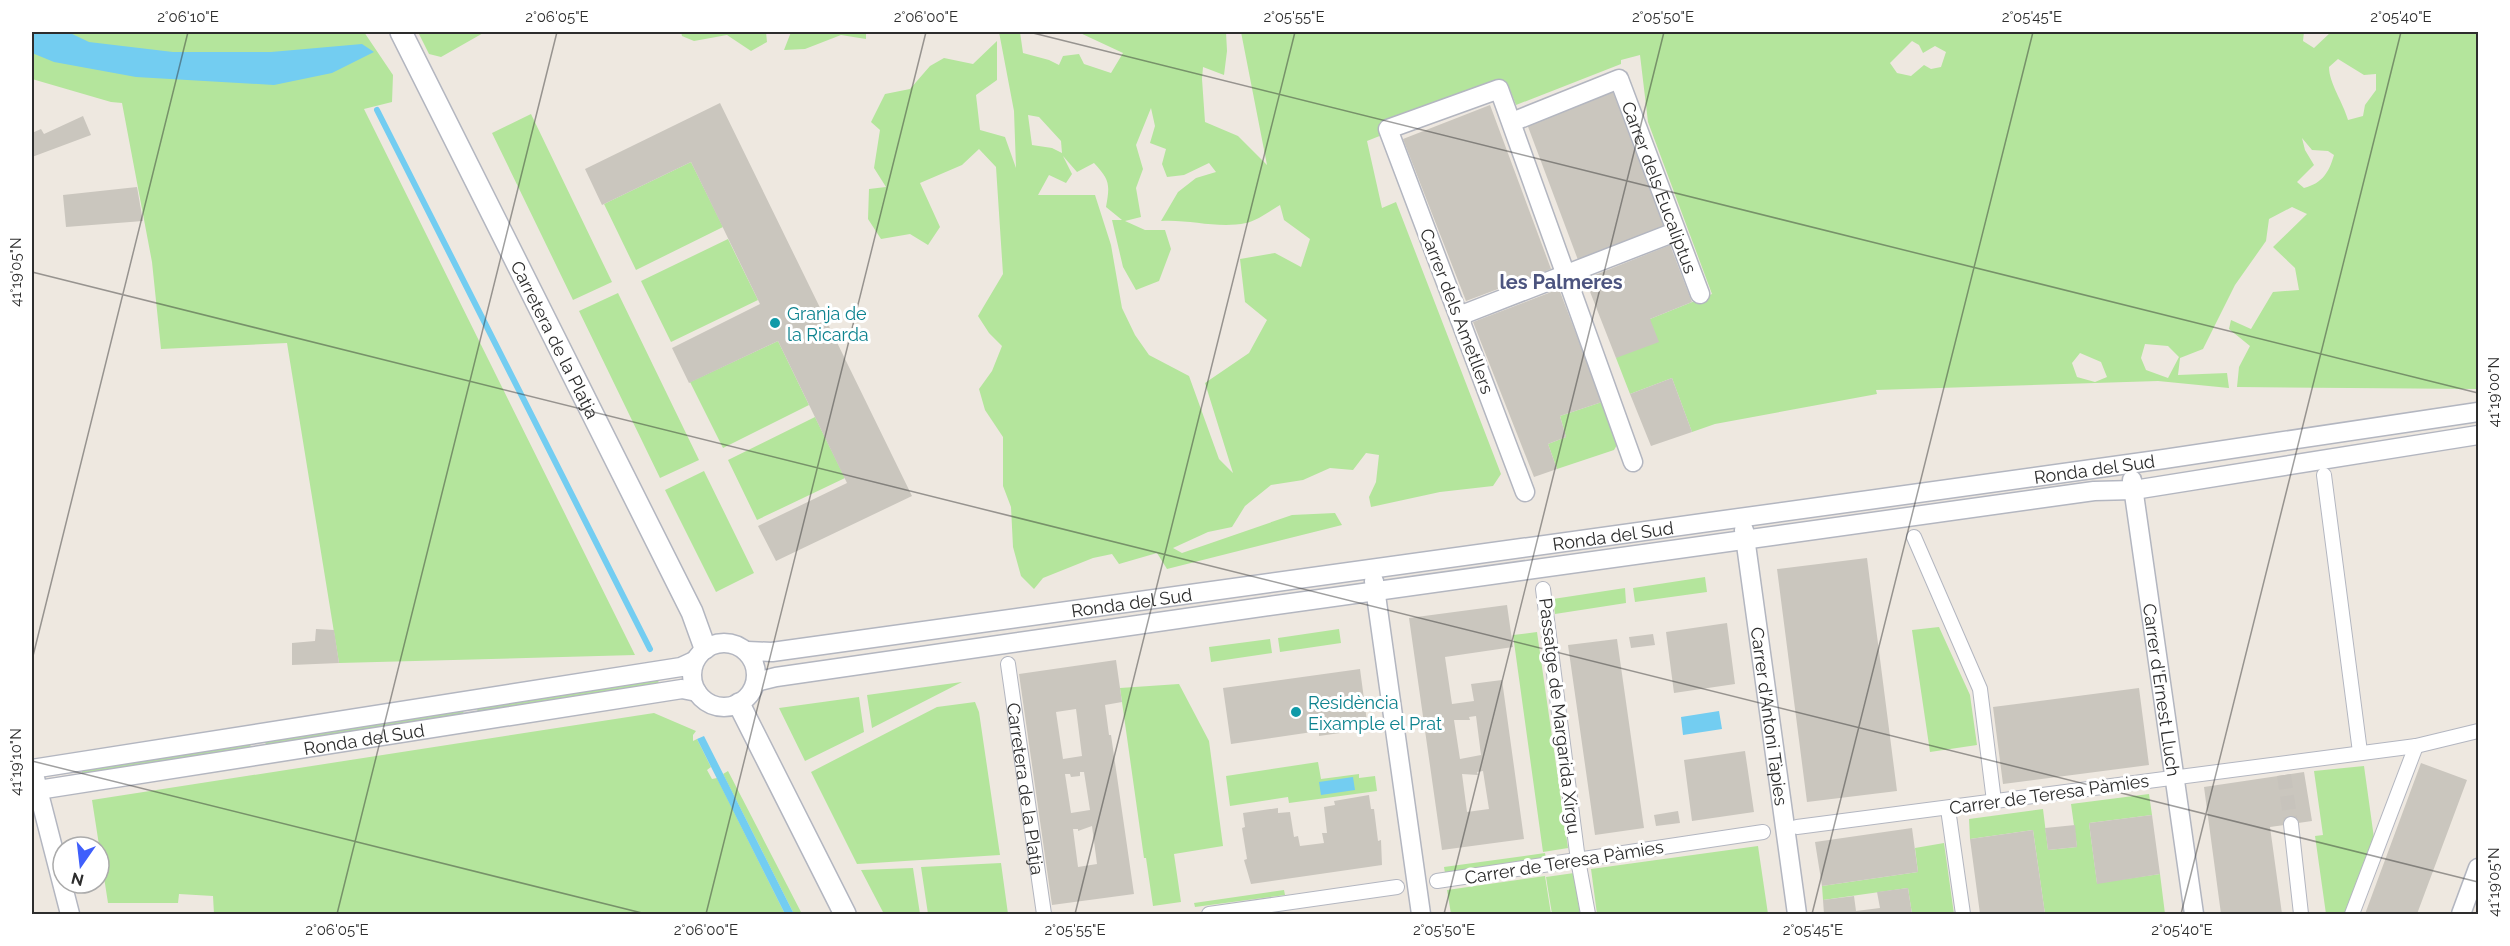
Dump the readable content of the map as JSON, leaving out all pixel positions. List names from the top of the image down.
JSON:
{
  "streets": {
    "street": [
      "Carrer dels Eucaliptus",
      "Carrer dels Ametllers",
      "Carretera de la Platja",
      "Ronda del Sud",
      "Carrer d'Ernest Lluch",
      "Passatge de Margarida Xirgu",
      "Carrer d'Antoni Tàpies",
      "Carrer de Teresa Pàmies"
    ]
  },
  "crossings": [
    ["Carrer dels Eucaliptus", "Carrer dels Ametllers"],
    ["Carretera de la Platja", "Ronda del Sud"],
    ["Ronda del Sud", "Carrer d'Ernest Lluch"],
    ["Ronda del Sud", "Carrer d'Antoni Tàpies"],
    ["Carrer d'Ernest Lluch", "Carrer de Teresa Pàmies"],
    ["Passatge de Margarida Xirgu", "Carrer de Teresa Pàmies"]
  ],
  "districts": ["les Palmeres"],
  "places": ["Granja de la Ricarda", "Residència Eixample el Prat"],
  "north": "bottom",
  "coordinates": [
    "2°06'10\"E",
    "2°06'05\"E",
    "2°06'00\"E",
    "2°05'55\"E",
    "2°05'50\"E",
    "2°05'45\"E",
    "2°05'40\"E",
    "41°19'05\"N",
    "41°19'00\"N",
    "41°19'10\"N"
  ]
}
